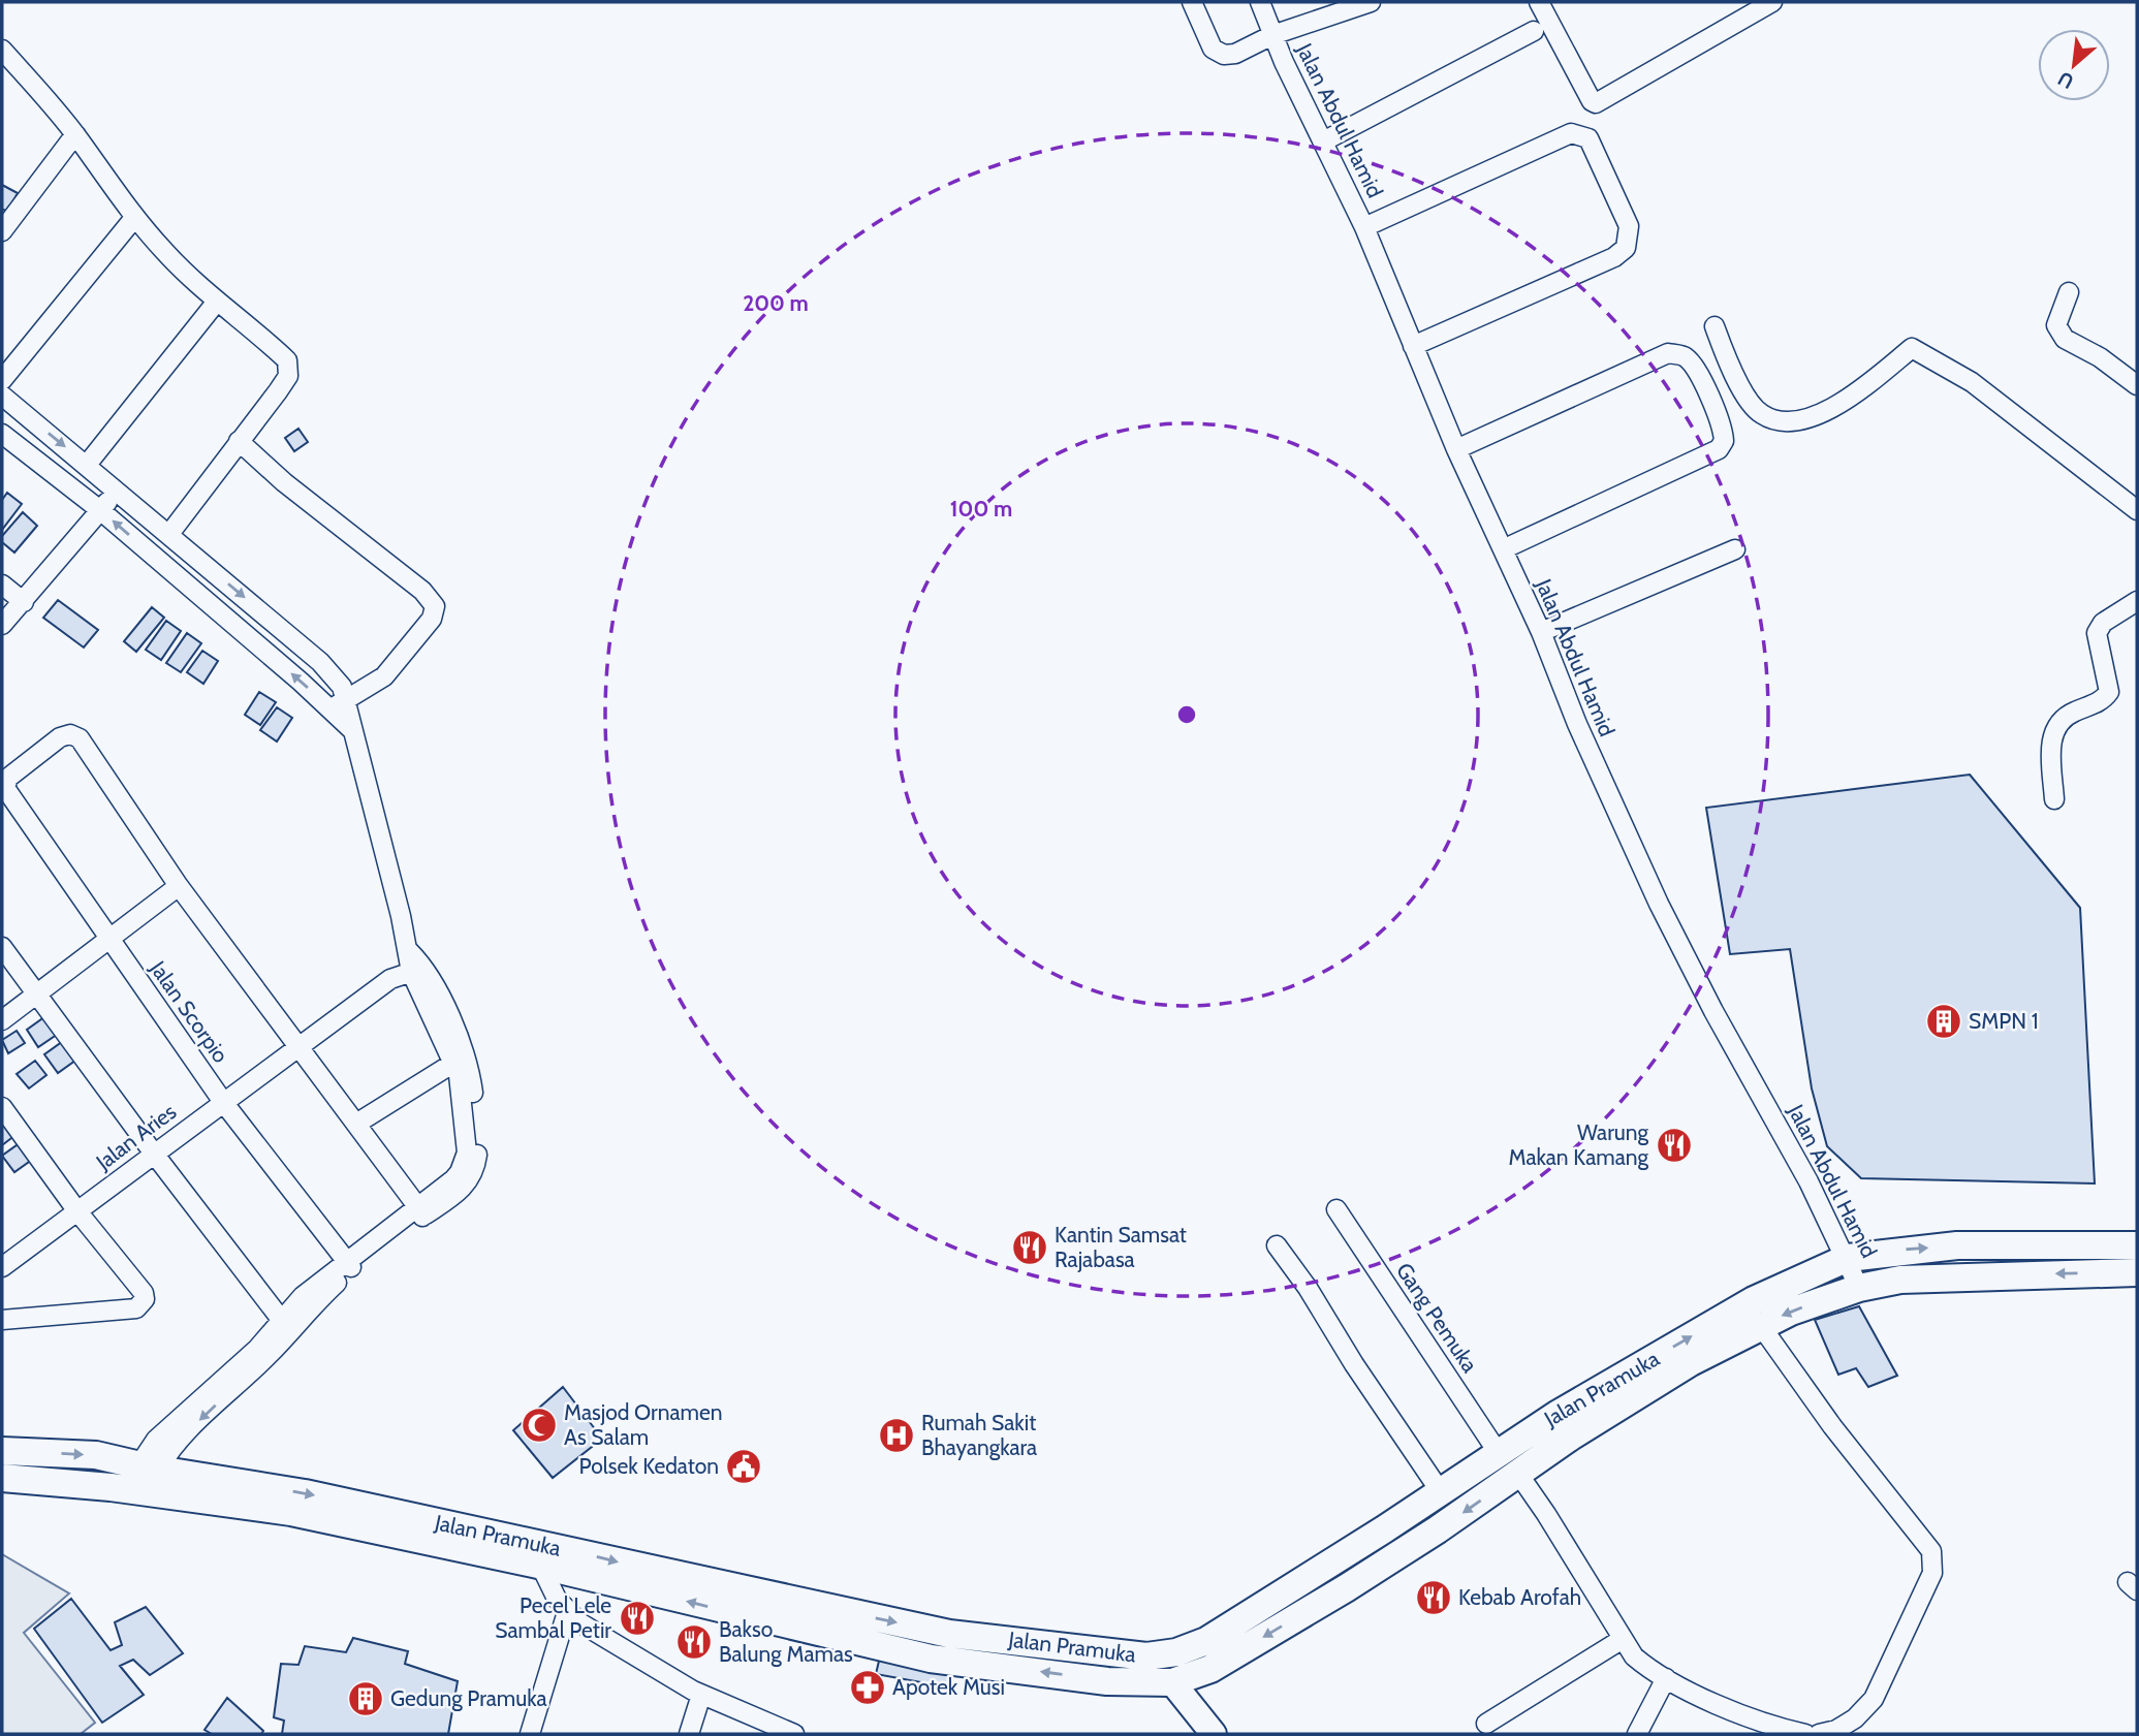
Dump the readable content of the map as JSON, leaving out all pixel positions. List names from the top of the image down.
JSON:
{
  "streets": {
    "main road": ["Jalan Pramuka"],
    "street": [
      "Jalan Abdul Hamid",
      "Jalan Scorpio",
      "Jalan Aries",
      "Gang Pemuka"
    ]
  },
  "crossings": [
    ["Jalan Abdul Hamid", "Jalan Pramuka"],
    ["Jalan Scorpio", "Jalan Aries"],
    ["Gang Pemuka", "Jalan Pramuka"]
  ],
  "places": {
    "building": ["SMPN 1", "Gedung Pramuka"],
    "restaurant": [
      "Warung Makan Kamang",
      "Kantin Samsat Rajabasa",
      "Kebab Arofah",
      "Pecel Lele Sambal Petir",
      "Bakso Balung Mamas"
    ],
    "mosque": ["Masjod Ornamen As Salam"],
    "hospital": ["Rumah Sakit Bhayangkara"],
    "public building": ["Polsek Kedaton"],
    "pharmacy": ["Apotek Musi"]
  },
  "north": "bottom left",
  "rings": ["200 m", "100 m"]
}
